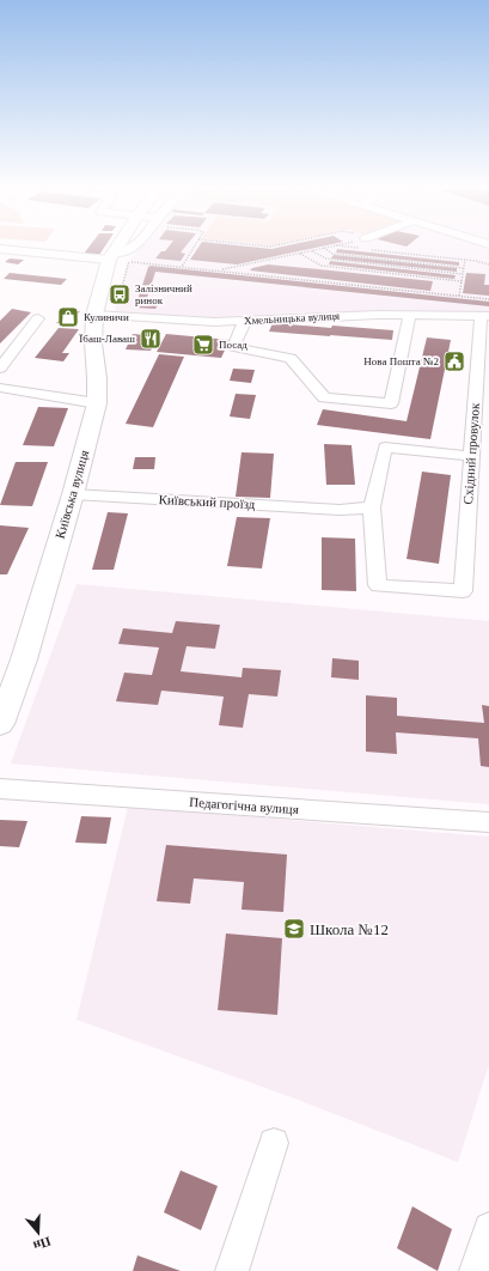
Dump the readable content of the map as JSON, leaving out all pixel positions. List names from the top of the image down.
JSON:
{
  "streets": {
    "main road": ["Київська вулиця"],
    "street": [
      "Хмельницька вулиця",
      "Східний провулок",
      "Київський проїзд",
      "Педагогічна вулиця"
    ]
  },
  "crossings": [
    ["Хмельницька вулиця", "Східний провулок"],
    ["Хмельницька вулиця", "Київська вулиця"],
    ["Східний провулок", "Київський проїзд"],
    ["Київська вулиця", "Київський проїзд"]
  ],
  "places": {
    "bus stop": ["Залізничний ринок"],
    "shop": ["Кулиничи"],
    "restaurant": ["Їбаш-Лаваш"],
    "supermarket": ["Посад"],
    "public building": ["Нова Пошта №2"],
    "school or university": ["Школа №12"]
  },
  "north": "bottom"
}
